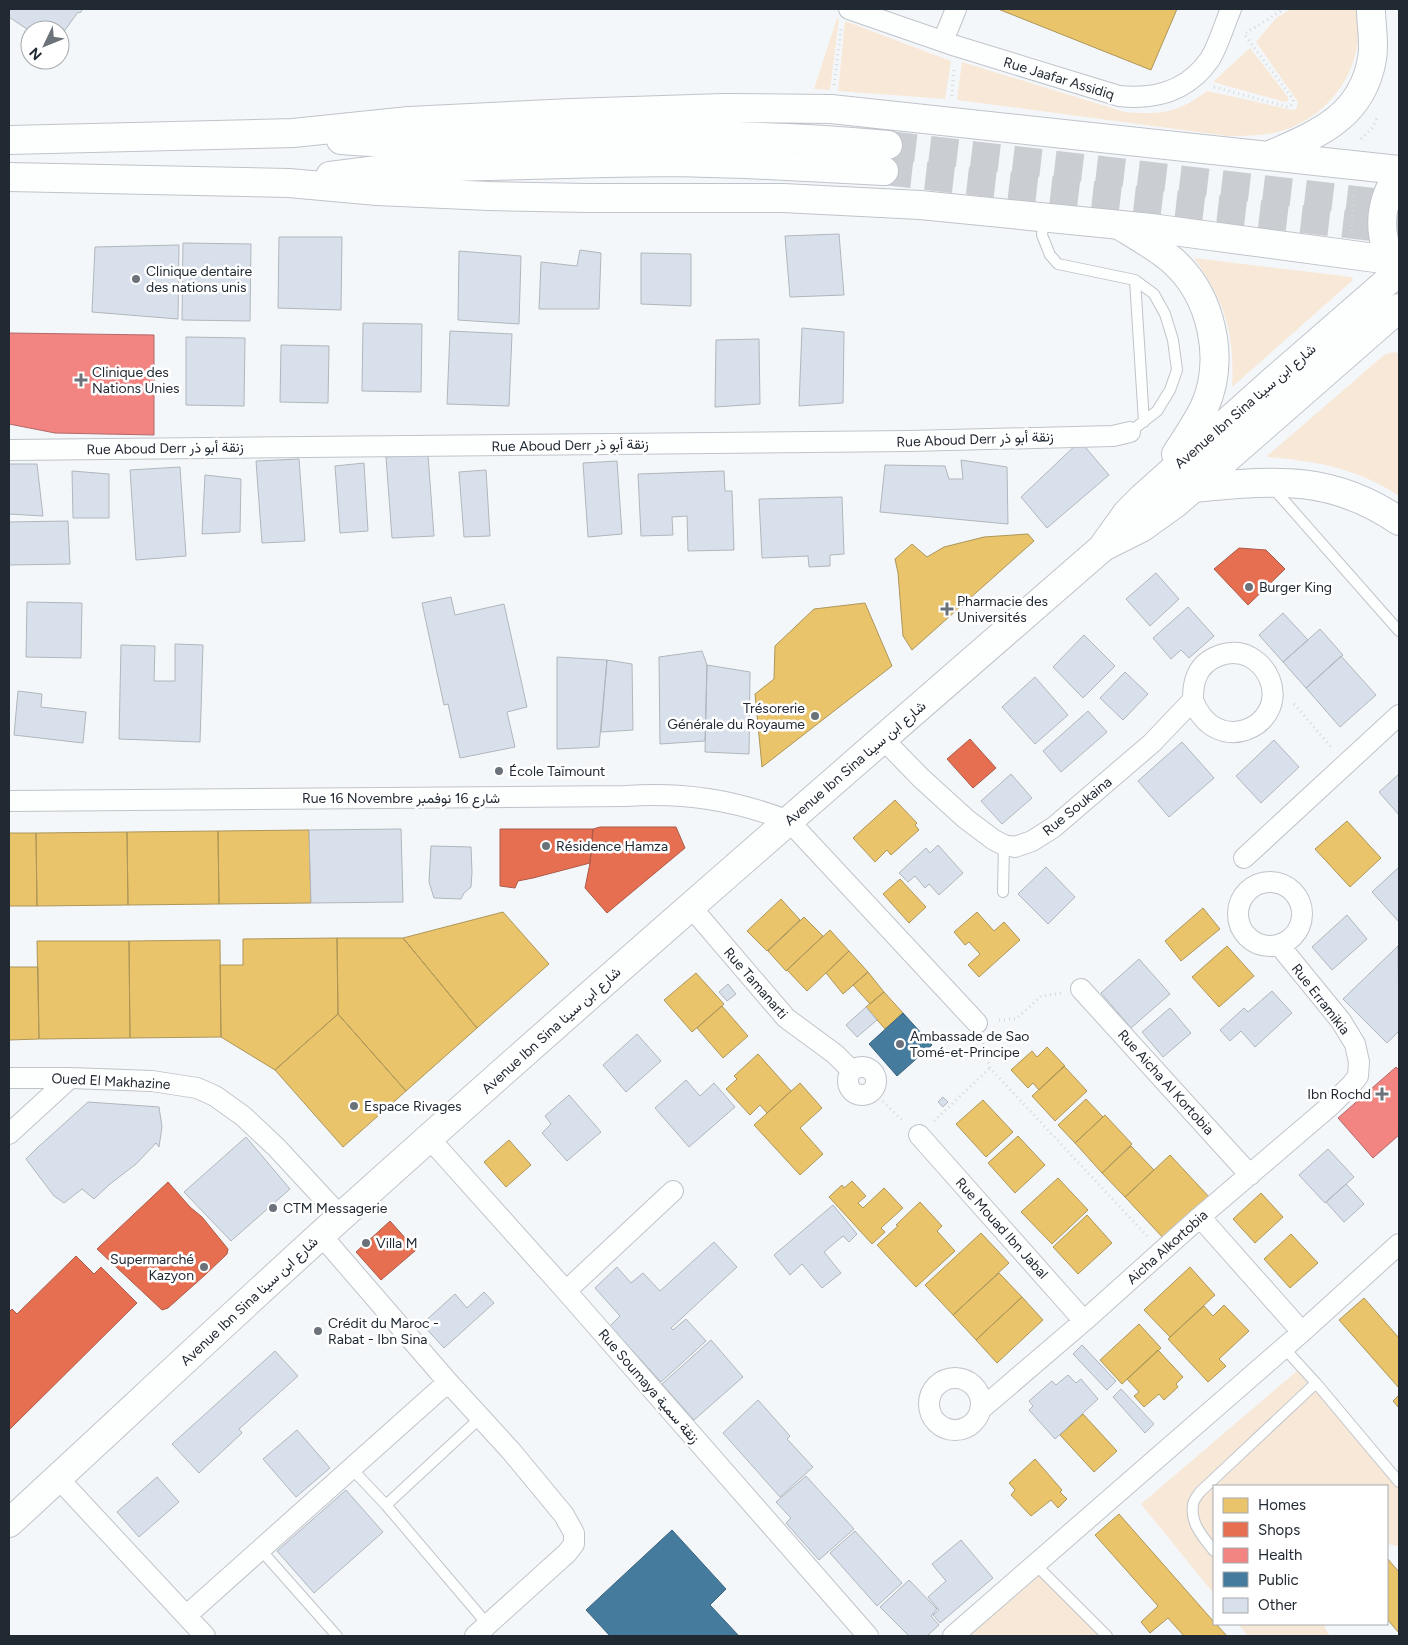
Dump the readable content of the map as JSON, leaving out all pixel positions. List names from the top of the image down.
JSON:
{
  "streets": {
    "main road": ["Avenue Ibn Sina شارع ابن سينا"],
    "street": [
      "Rue Jaafar Assidiq",
      "Rue Aboud Derr زنقة أبو ذر",
      "Rue 16 Novembre شارع 16 نوفمبر",
      "Rue Soukaina",
      "Rue Tamanarti",
      "Rue Erramikia",
      "Oued El Makhazine",
      "Rue Aicha Al Kortobia",
      "Rue Mouad Ibn Jabal",
      "Aicha Alkortobia",
      "Rue Soumaya زنقة سمية"
    ]
  },
  "crossings": [
    ["Avenue Ibn Sina شارع ابن سينا", "Rue 16 Novembre شارع 16 نوفمبر"],
    ["Avenue Ibn Sina شارع ابن سينا", "Rue Tamanarti"],
    ["Avenue Ibn Sina شارع ابن سينا", "Oued El Makhazine"],
    ["Avenue Ibn Sina شارع ابن سينا", "Rue Soumaya زنقة سمية"],
    ["Rue Erramikia", "Aicha Alkortobia"],
    ["Rue Aicha Al Kortobia", "Aicha Alkortobia"],
    ["Rue Mouad Ibn Jabal", "Aicha Alkortobia"]
  ],
  "places": {
    "other": [
      "Clinique dentaire des nations unis",
      "Burger King",
      "Trésorerie Générale du Royaume",
      "École Taïmount",
      "Résidence Hamza",
      "Ambassade de Sao Tomé-et-Principe",
      "Espace Rivages",
      "CTM Messagerie",
      "Villa M",
      "Supermarché Kazyon",
      "Crédit du Maroc - Rabat - Ibn Sina"
    ],
    "health": ["Clinique des Nations Unies", "Pharmacie des Universités", "Ibn Rochd"]
  },
  "legend": [
    "Homes",
    "Shops",
    "Health",
    "Public",
    "Other"
  ],
  "north": "bottom left"
}
